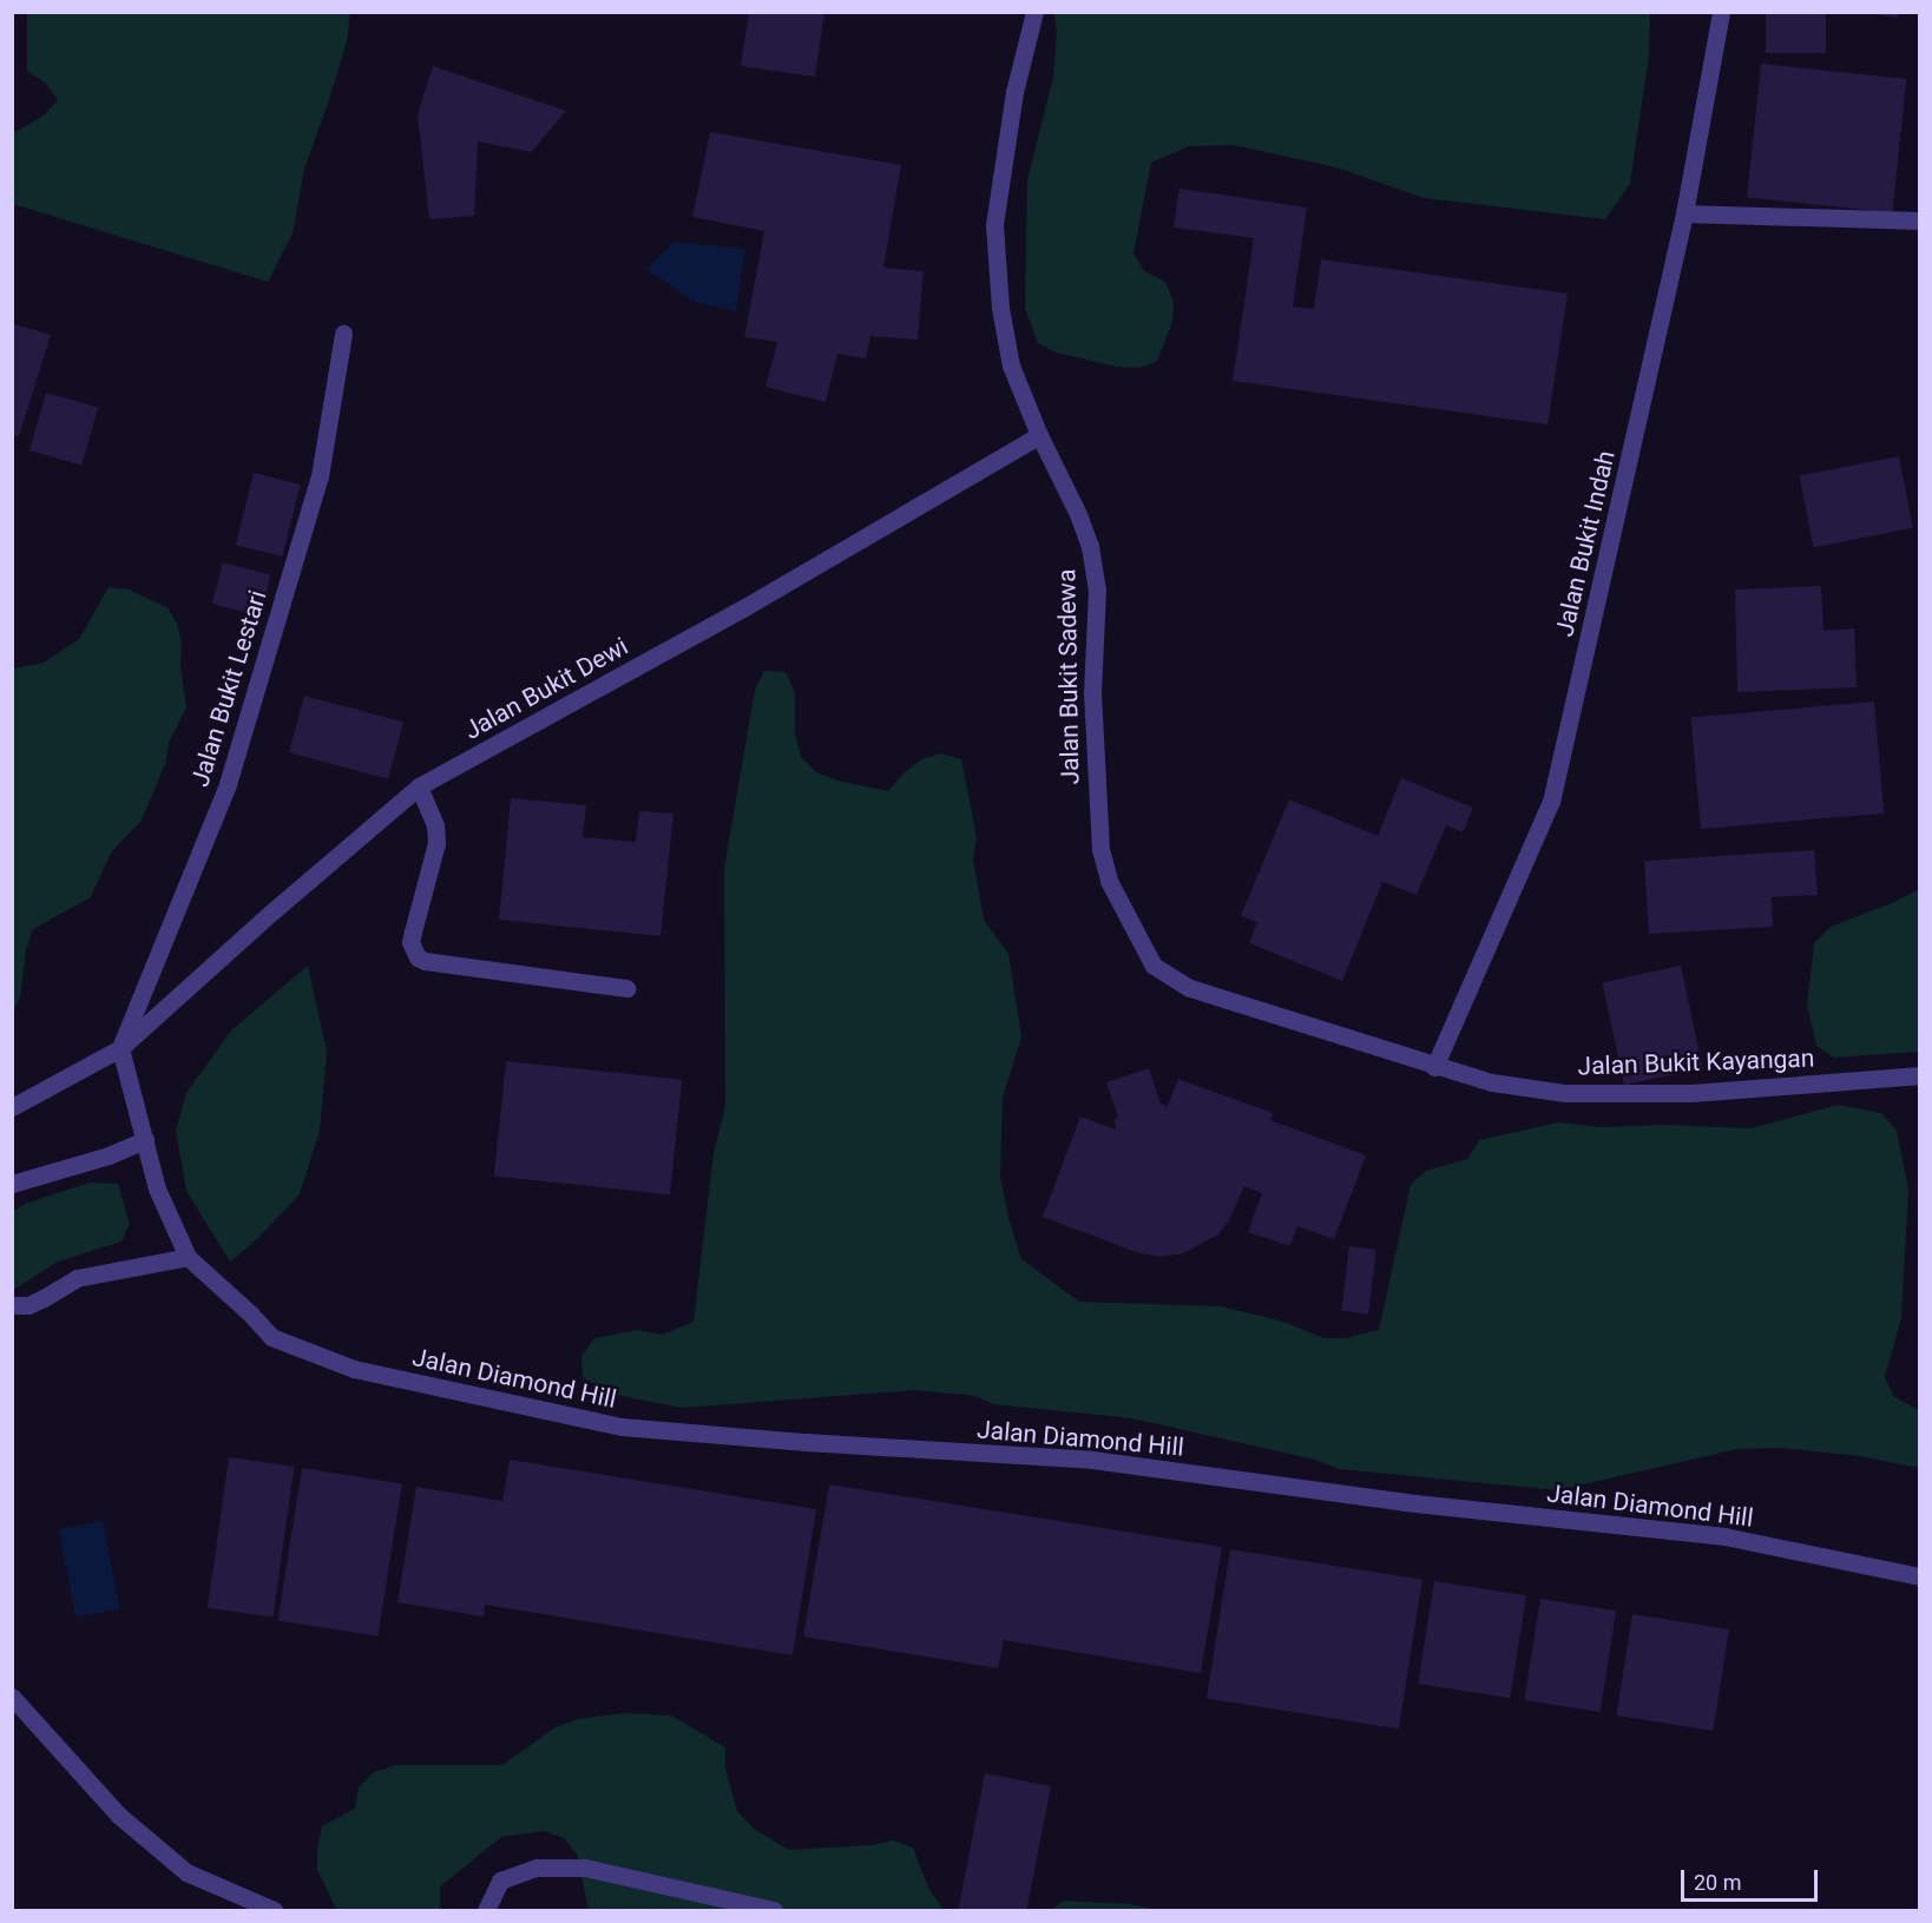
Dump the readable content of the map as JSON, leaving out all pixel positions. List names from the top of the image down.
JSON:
{
  "streets": {
    "street": [
      "Jalan Bukit Indah",
      "Jalan Bukit Sadewa",
      "Jalan Bukit Lestari",
      "Jalan Bukit Dewi",
      "Jalan Bukit Kayangan",
      "Jalan Diamond Hill"
    ]
  },
  "crossings": [
    ["Jalan Bukit Indah", "Jalan Bukit Sadewa"],
    ["Jalan Bukit Indah", "Jalan Bukit Kayangan"],
    ["Jalan Bukit Sadewa", "Jalan Bukit Dewi"],
    ["Jalan Bukit Sadewa", "Jalan Bukit Kayangan"],
    ["Jalan Bukit Lestari", "Jalan Bukit Dewi"]
  ],
  "scale_bar": "20 m"
}
